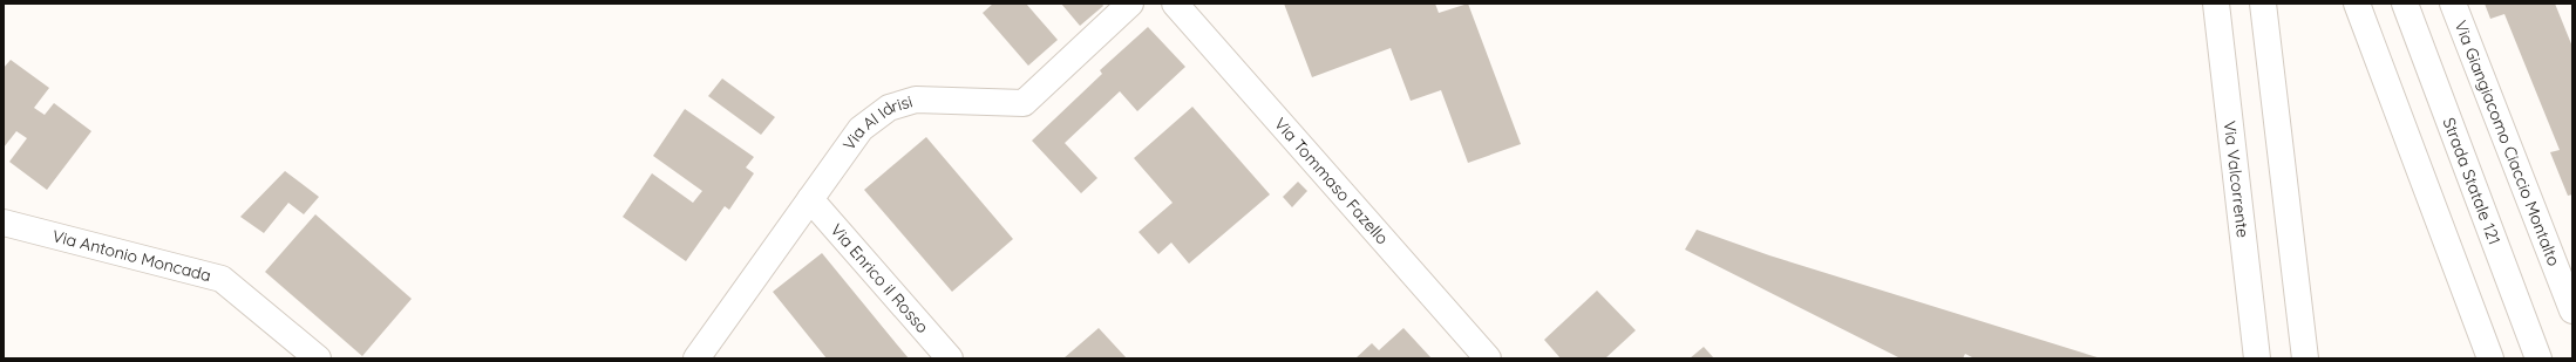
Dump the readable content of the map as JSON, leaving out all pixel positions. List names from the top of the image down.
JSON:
{
  "streets": {
    "street": [
      "Via Al Idrisi",
      "Via Giangiacomo Ciaccio Montalto",
      "Via Valcorrente",
      "Via Tommaso Fazello",
      "Strada Statale 121",
      "Via Antonio Moncada",
      "Via Enrico il Rosso"
    ]
  },
  "crossings": [
    ["Via Al Idrisi", "Via Enrico il Rosso"]
  ]
}
